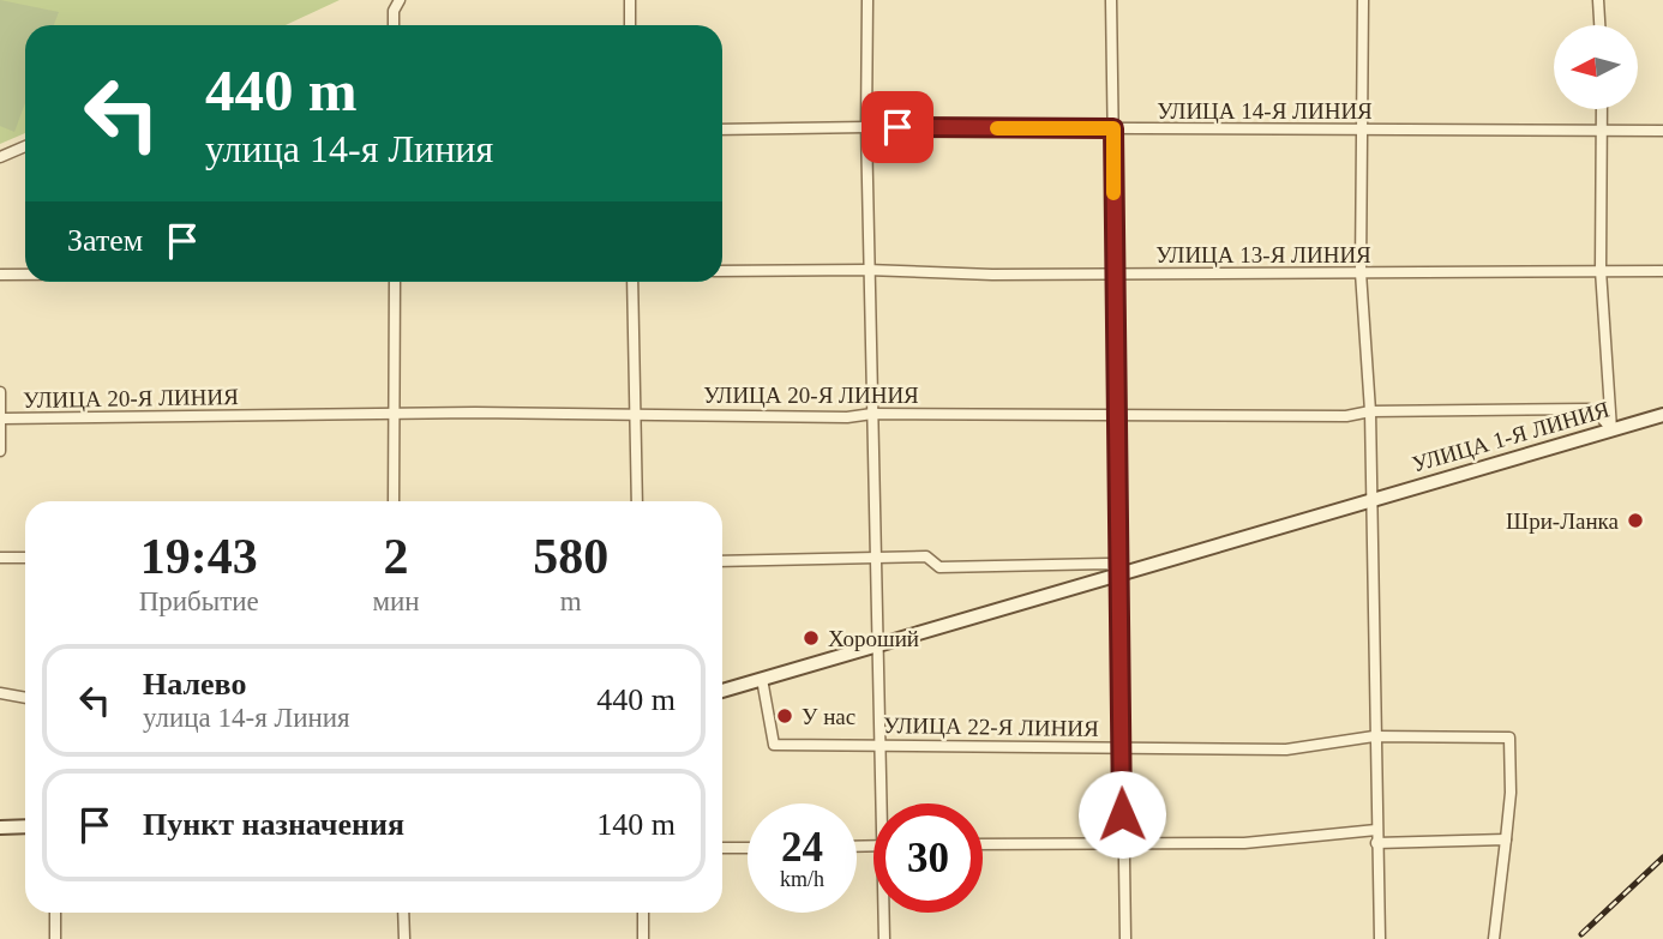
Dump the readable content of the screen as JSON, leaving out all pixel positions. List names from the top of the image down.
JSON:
{
  "streets": {
    "main road": ["УЛИЦА 1-Я ЛИНИЯ"],
    "street": [
      "УЛИЦА 14-Я ЛИНИЯ",
      "УЛИЦА 13-Я ЛИНИЯ",
      "УЛИЦА 20-Я ЛИНИЯ",
      "УЛИЦА 22-Я ЛИНИЯ"
    ]
  },
  "crossings": [
    ["УЛИЦА 20-Я ЛИНИЯ", "УЛИЦА 1-Я ЛИНИЯ"]
  ],
  "places": ["Шри-Ланка", "Хороший", "У нас"],
  "north": "left",
  "page": {
    "turn": ["440 m", "улица 14-я Линия"],
    "then": "Затем",
    "eta": [
      "19:43",
      "Прибытие",
      "2",
      "мин",
      "580",
      "m"
    ],
    "list": [
      {
        "name": "Налево",
        "note": "улица 14-я Линия",
        "value": "440 m"
      },
      {
        "name": "Пункт назначения",
        "value": "140 m"
      }
    ],
    "speed": "24 km/h",
    "limit": "30"
  }
}
